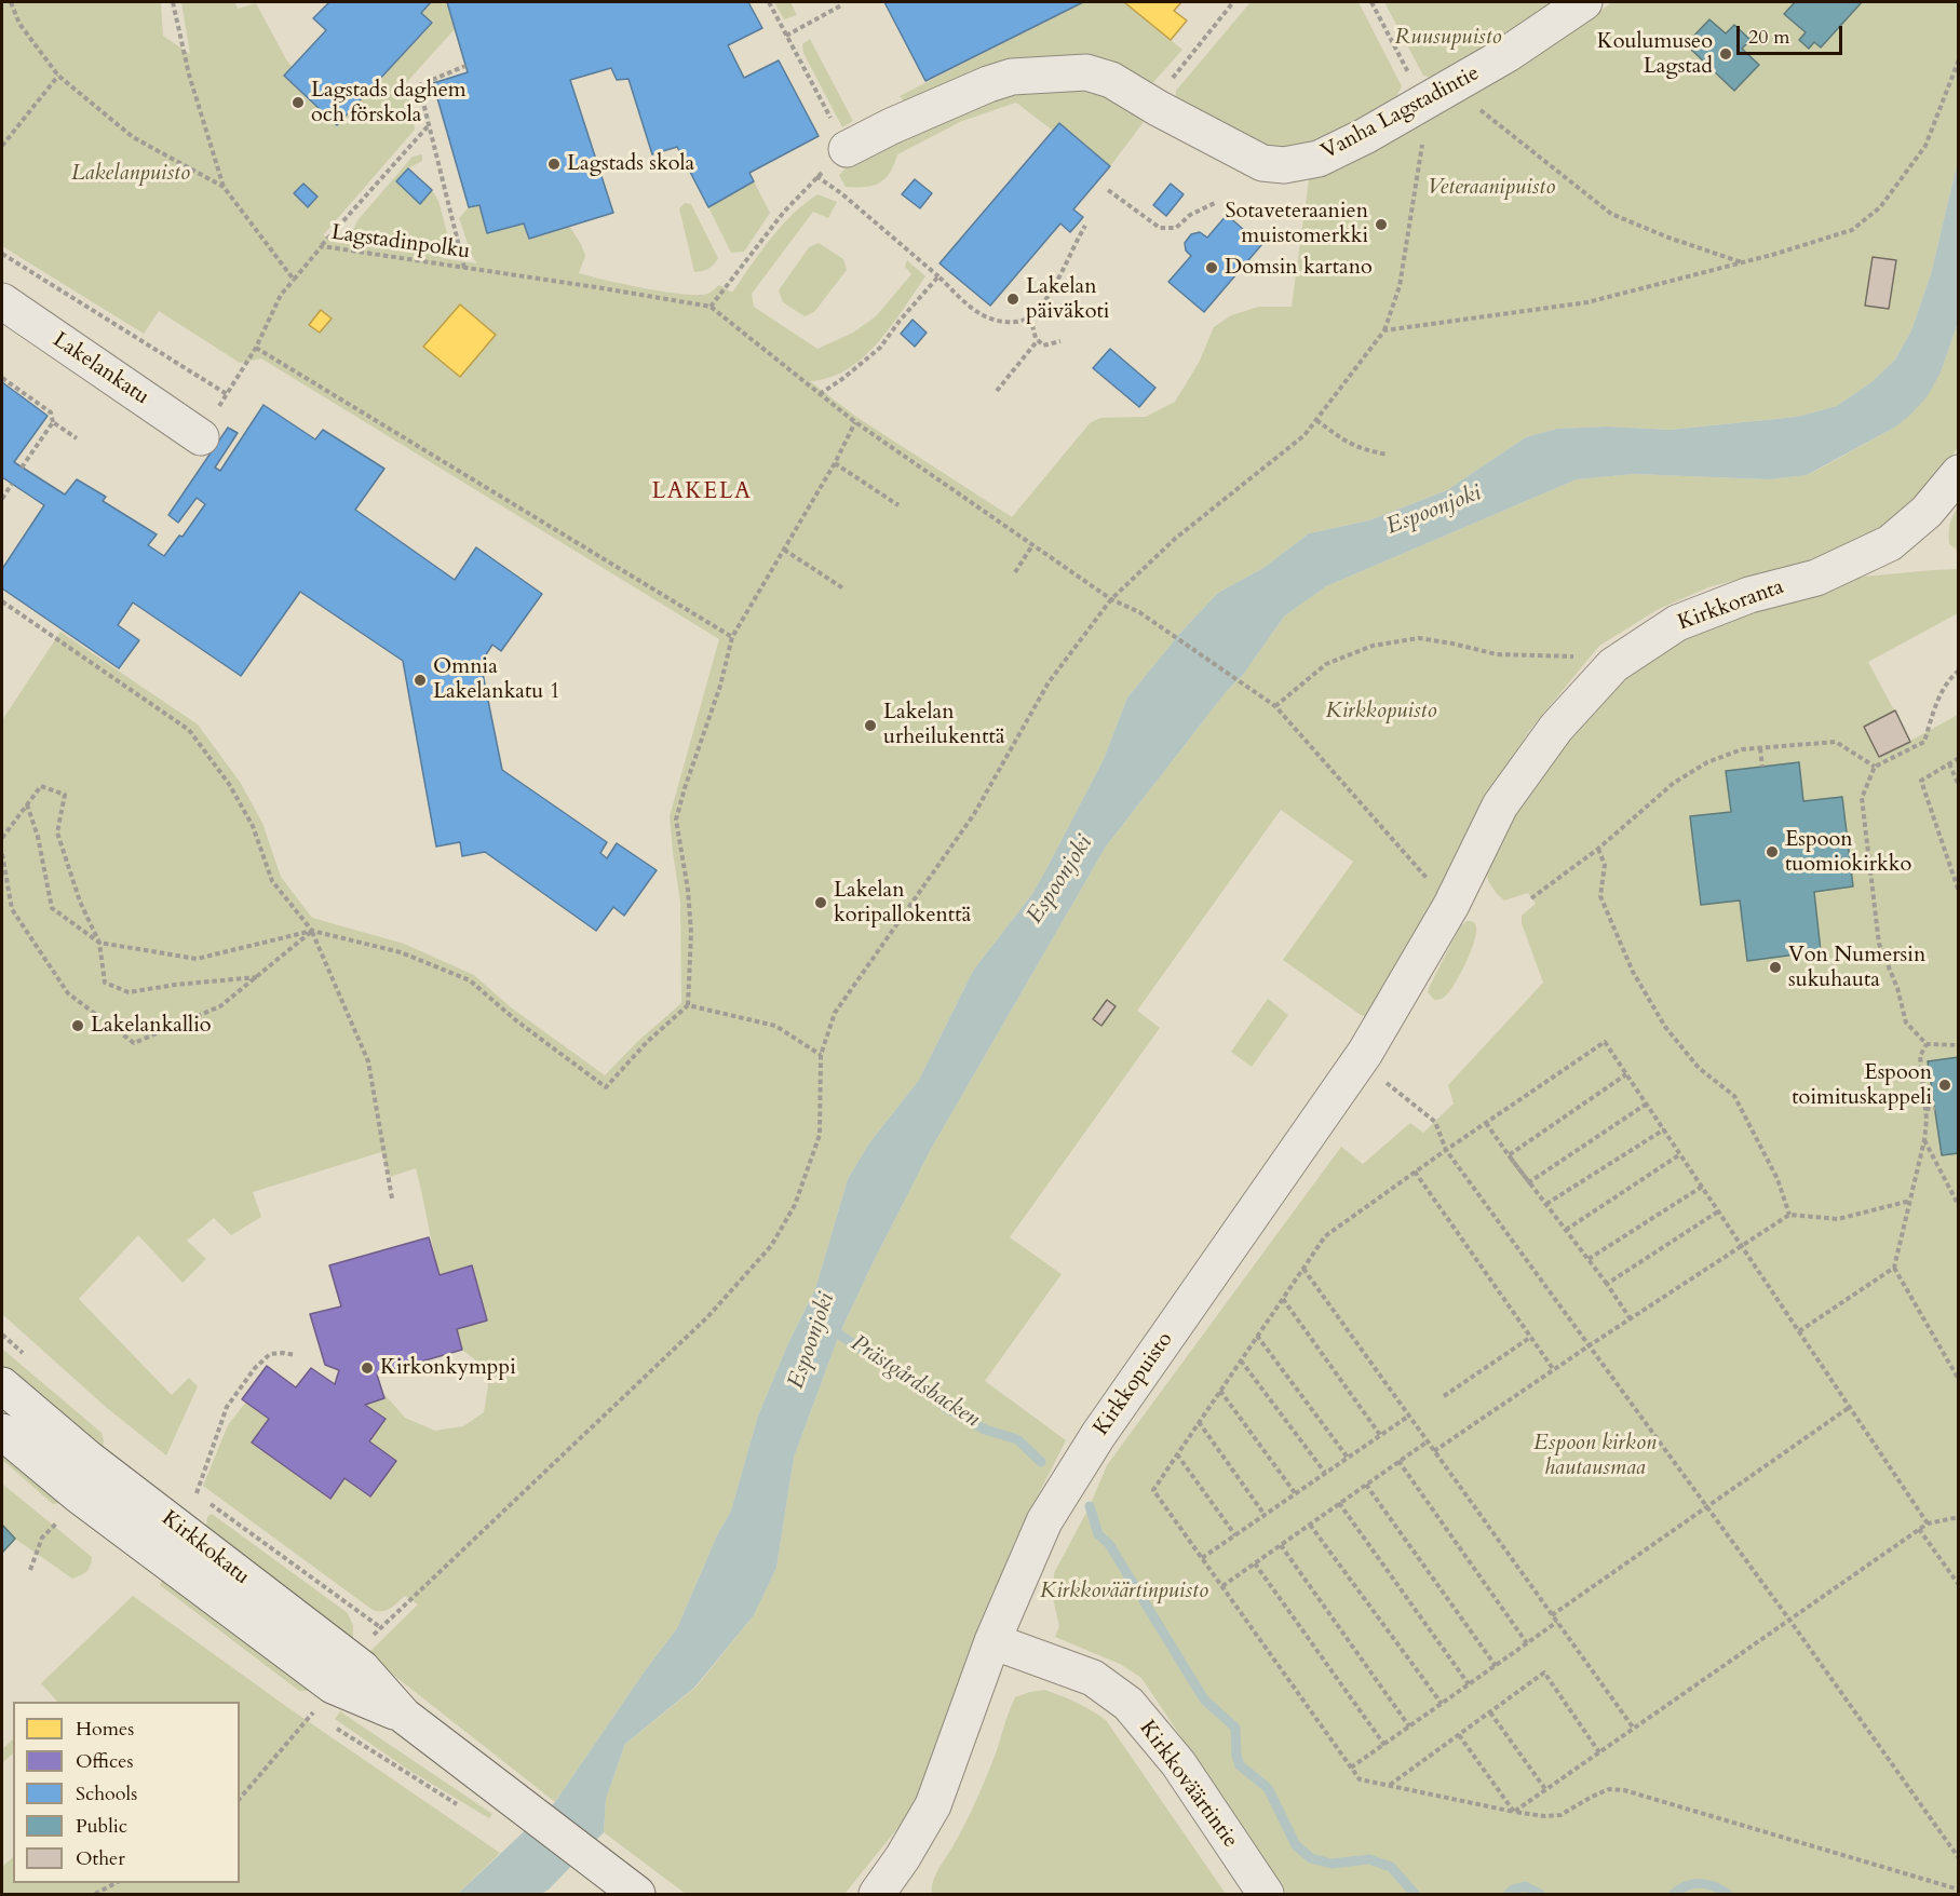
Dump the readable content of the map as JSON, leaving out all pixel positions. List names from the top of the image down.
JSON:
{
  "streets": {
    "street": [
      "Vanha Lagstadintie",
      "Lakelankatu",
      "Kirkkoranta",
      "Kirkkopuisto",
      "Kirkkokatu",
      "Kirkkoväärtintie"
    ],
    "path": ["Lagstadinpolku"]
  },
  "crossings": [
    ["Lagstadinpolku", "Lakelankatu"],
    ["Kirkkoranta", "Kirkkopuisto"],
    ["Kirkkopuisto", "Kirkkoväärtintie"]
  ],
  "districts": ["LAKELA"],
  "water": ["Espoonjoki", "Prästgårdsbacken"],
  "parks": [
    "Ruusupuisto",
    "Lakelanpuisto",
    "Veteraanipuisto",
    "Kirkkopuisto",
    "Espoon kirkon hautausmaa",
    "Kirkkoväärtinpuisto"
  ],
  "places": [
    "Koulumuseo Lagstad",
    "Lagstads daghem och förskola",
    "Lagstads skola",
    "Sotaveteraanien muistomerkki",
    "Domsin kartano",
    "Lakelan päiväkoti",
    "Omnia Lakelankatu 1",
    "Lakelan urheilukenttä",
    "Espoon tuomiokirkko",
    "Lakelan koripallokenttä",
    "Von Numersin sukuhauta",
    "Lakelankallio",
    "Espoon toimituskappeli",
    "Kirkonkymppi"
  ],
  "legend": [
    "Homes",
    "Offices",
    "Schools",
    "Public",
    "Other"
  ],
  "scale_bar": "20 m"
}
